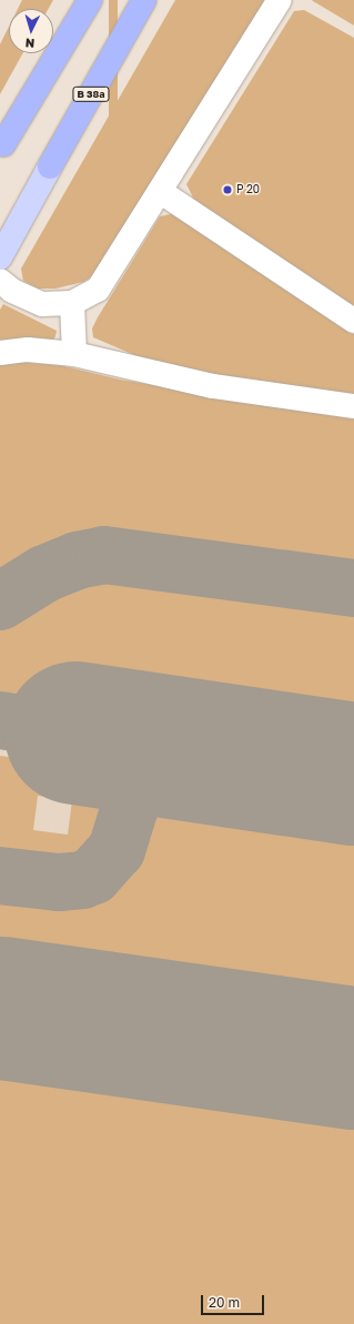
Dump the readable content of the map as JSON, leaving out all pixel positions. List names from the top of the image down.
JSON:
{
  "streets": {
    "highway": ["B 38a"]
  },
  "places": ["P 20"],
  "scale_bar": "20 m",
  "north": "bottom"
}
